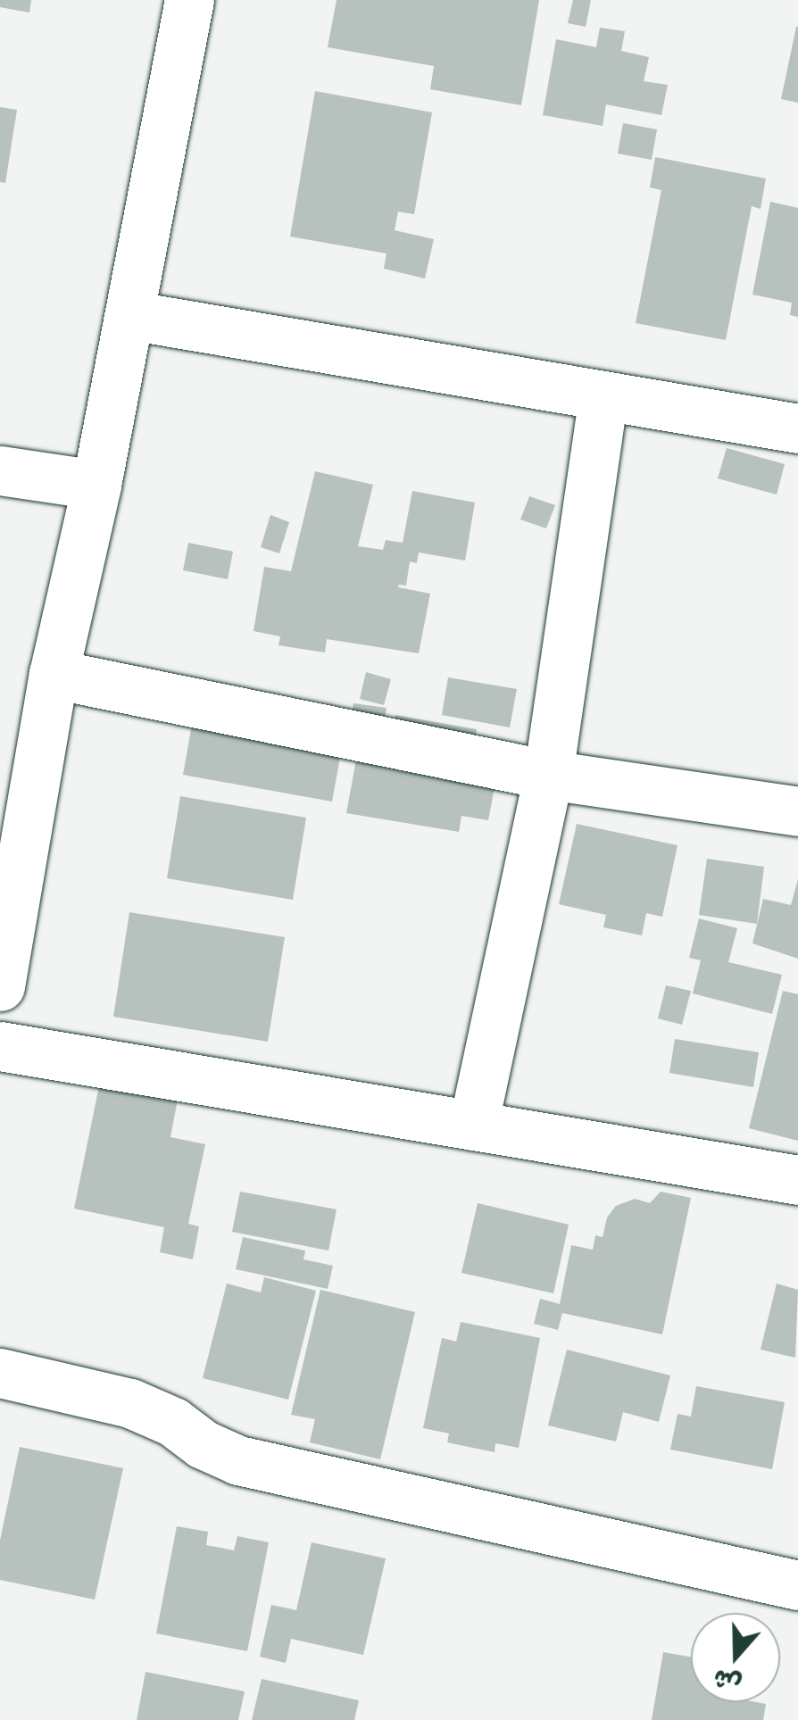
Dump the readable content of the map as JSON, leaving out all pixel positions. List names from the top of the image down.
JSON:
{
  "north": "bottom"
}
